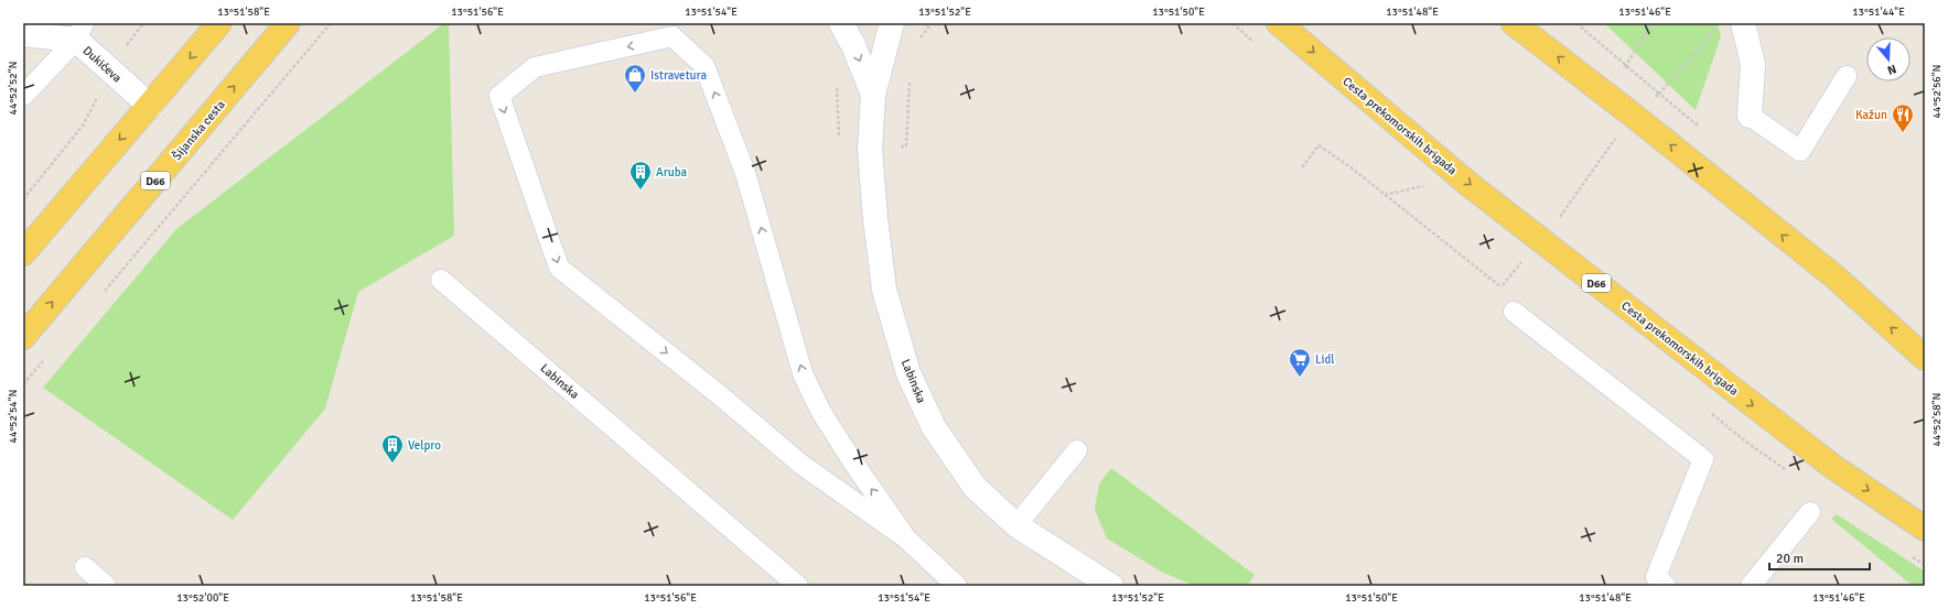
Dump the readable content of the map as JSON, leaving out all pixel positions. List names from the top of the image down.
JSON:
{
  "streets": {
    "main road": ["Cesta prekomorskih brigada", "Šijanska cesta", "D66"],
    "street": ["Dukićeva", "Labinska"]
  },
  "places": {
    "shop": ["Istravetura"],
    "restaurant": ["Kažun"],
    "building": ["Aruba", "Velpro"],
    "supermarket": ["Lidl"]
  },
  "scale_bar": "20 m",
  "north": "bottom",
  "coordinates": [
    "13°51'58\"E",
    "13°51'56\"E",
    "13°51'54\"E",
    "13°51'52\"E",
    "13°51'50\"E",
    "13°51'48\"E",
    "13°51'46\"E",
    "13°51'44\"E",
    "44°52'52\"N",
    "44°52'56\"N",
    "44°52'54\"N",
    "44°52'58\"N",
    "13°52'00\"E"
  ]
}
